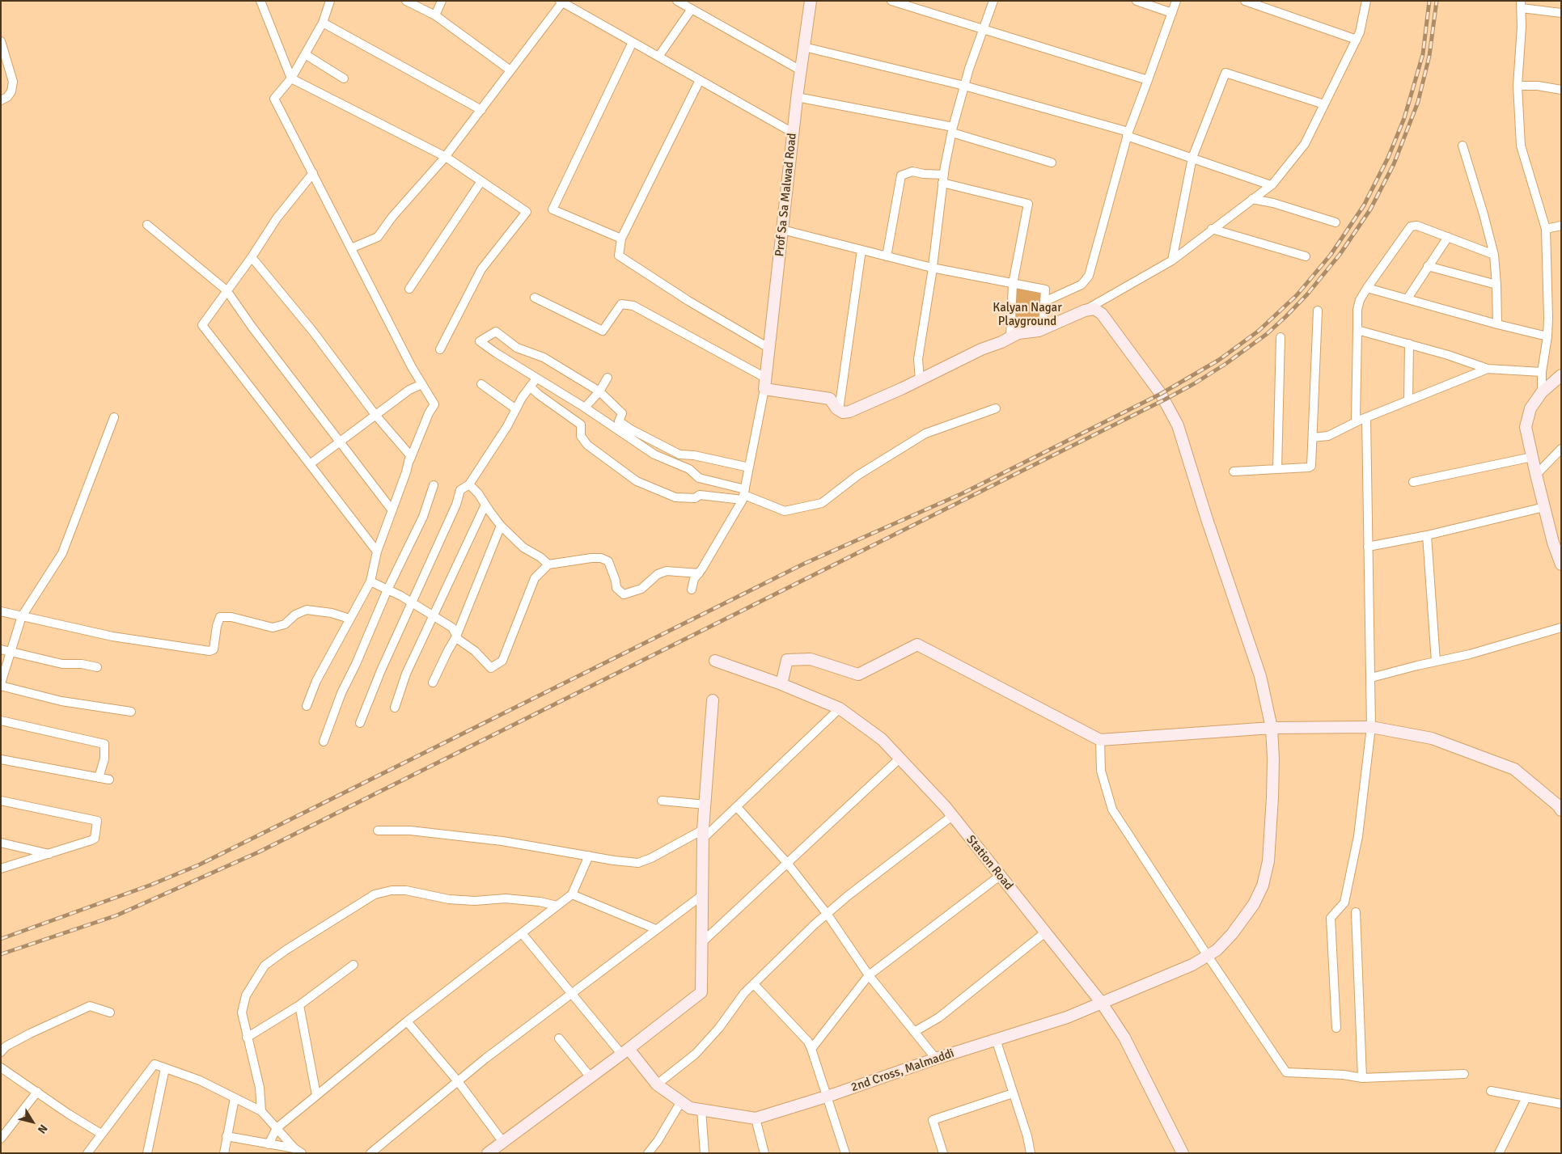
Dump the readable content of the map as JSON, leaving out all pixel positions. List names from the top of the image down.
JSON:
{
  "streets": {
    "street": ["Prof Sa Sa Malwad Road", "Station Road", "2nd Cross, Malmaddi"]
  },
  "crossings": [
    ["Station Road", "2nd Cross, Malmaddi"]
  ],
  "parks": ["Kalyan Nagar Playground"],
  "north": "bottom right"
}
